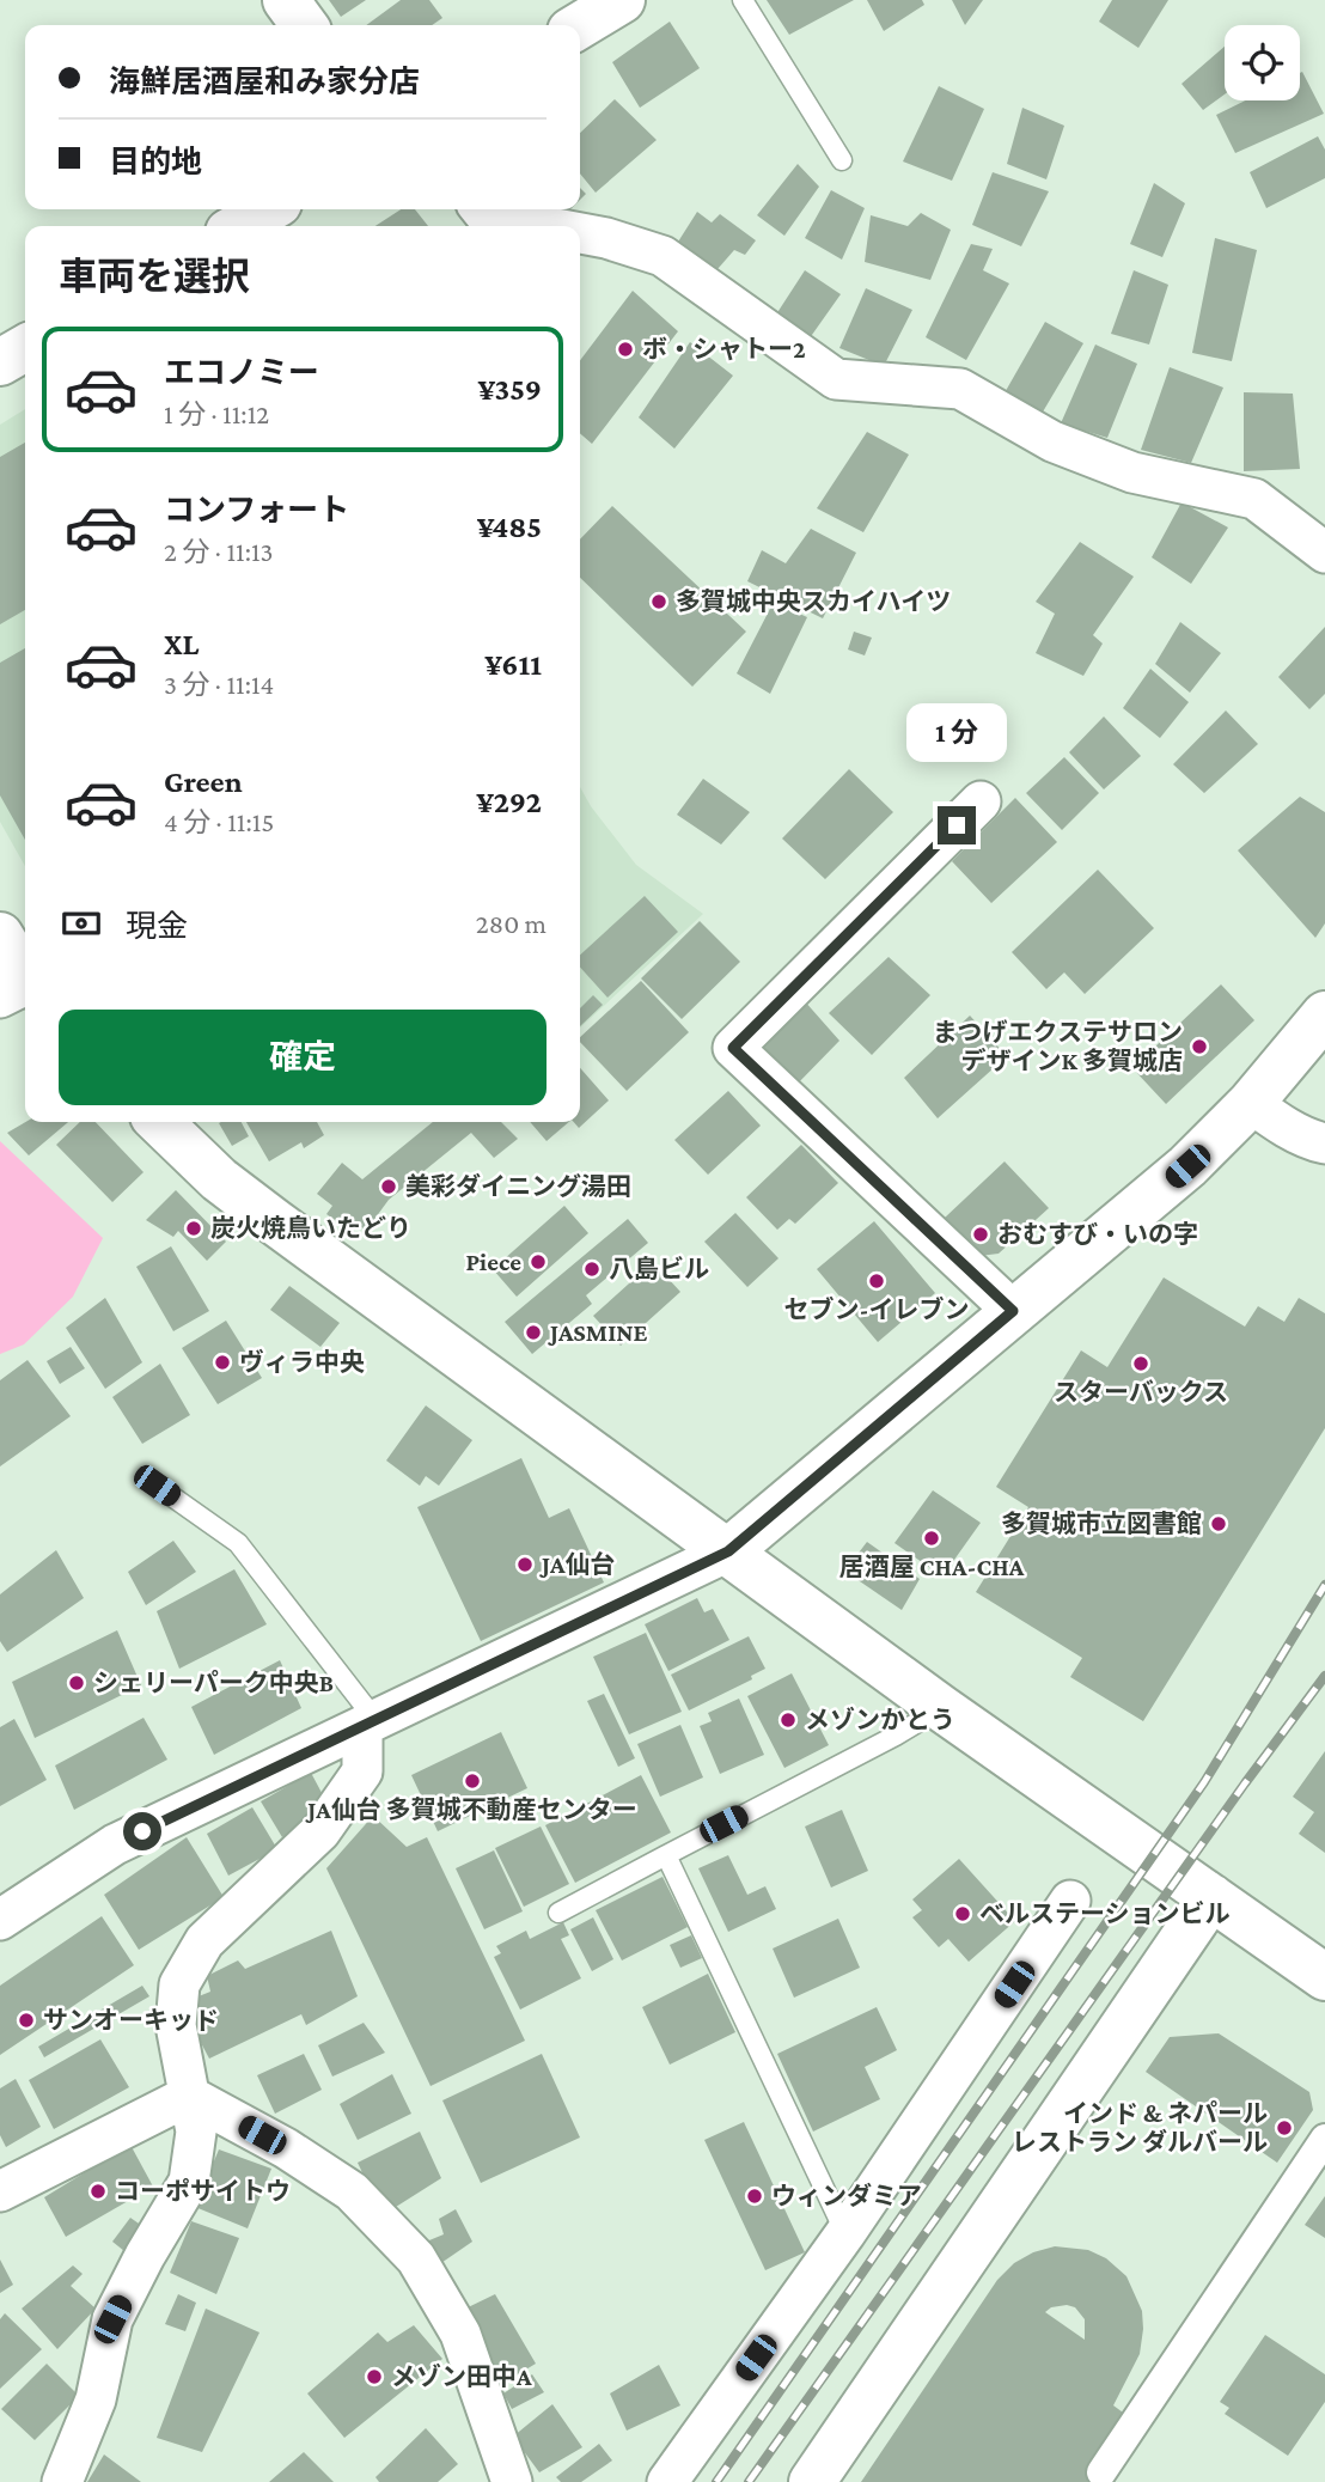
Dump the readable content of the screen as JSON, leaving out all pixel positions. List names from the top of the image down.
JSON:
{
  "places": [
    "ボ・シャトー2",
    "多賀城中央スカイハイツ",
    "まつげエクステサロン デザインK 多賀城店",
    "美彩ダイニング湯田",
    "炭火焼鳥いたどり",
    "おむすび・いの字",
    "Piece",
    "八島ビル",
    "セブン-イレブン",
    "JASMINE",
    "ヴィラ中央",
    "スターバックス",
    "多賀城市立図書館",
    "居酒屋 CHA-CHA",
    "JA仙台",
    "シェリーパーク中央B",
    "メゾンかとう",
    "JA仙台 多賀城不動産センター",
    "ベルステーションビル",
    "サンオーキッド",
    "インド & ネパール レストラン ダルバール",
    "コーポサイトウ",
    "ウィンダミア",
    "メゾン田中A"
  ],
  "page": {
    "banner": ["海鮮居酒屋和み家分店", "目的地"],
    "heading": "車両を選択",
    "list": [
      {
        "name": "エコノミー",
        "note": "1 分 · 11:12",
        "value": "¥359"
      },
      {
        "name": "コンフォート",
        "note": "2 分 · 11:13",
        "value": "¥485"
      },
      {
        "name": "XL",
        "note": "3 分 · 11:14",
        "value": "¥611"
      },
      {
        "name": "Green",
        "note": "4 分 · 11:15",
        "value": "¥292"
      }
    ],
    "bubble": "1 分",
    "pay": ["現金", "280 m"],
    "buttons": "確定"
  }
}
